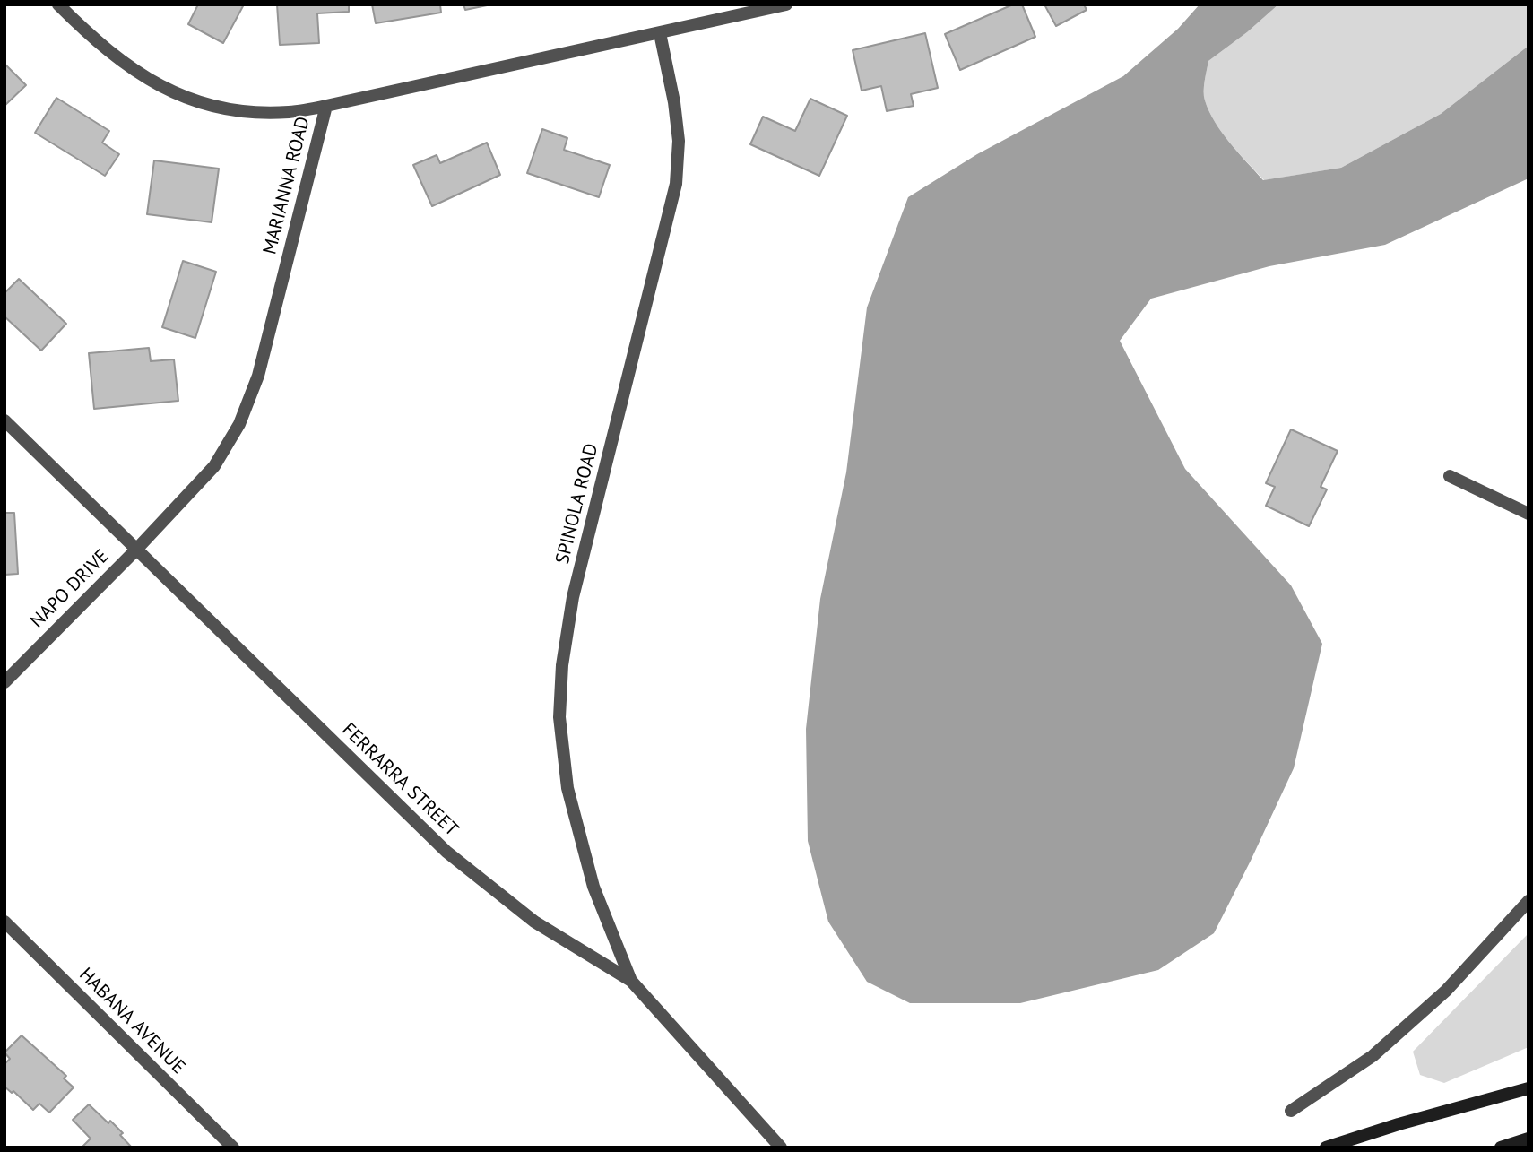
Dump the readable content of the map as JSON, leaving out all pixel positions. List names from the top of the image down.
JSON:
{
  "streets": {
    "street": [
      "MARIANNA ROAD",
      "SPINOLA ROAD",
      "NAPO DRIVE",
      "FERRARRA STREET",
      "HABANA AVENUE"
    ]
  },
  "crossings": [
    ["MARIANNA ROAD", "SPINOLA ROAD"],
    ["MARIANNA ROAD", "NAPO DRIVE"],
    ["MARIANNA ROAD", "FERRARRA STREET"],
    ["SPINOLA ROAD", "FERRARRA STREET"],
    ["NAPO DRIVE", "FERRARRA STREET"]
  ]
}
